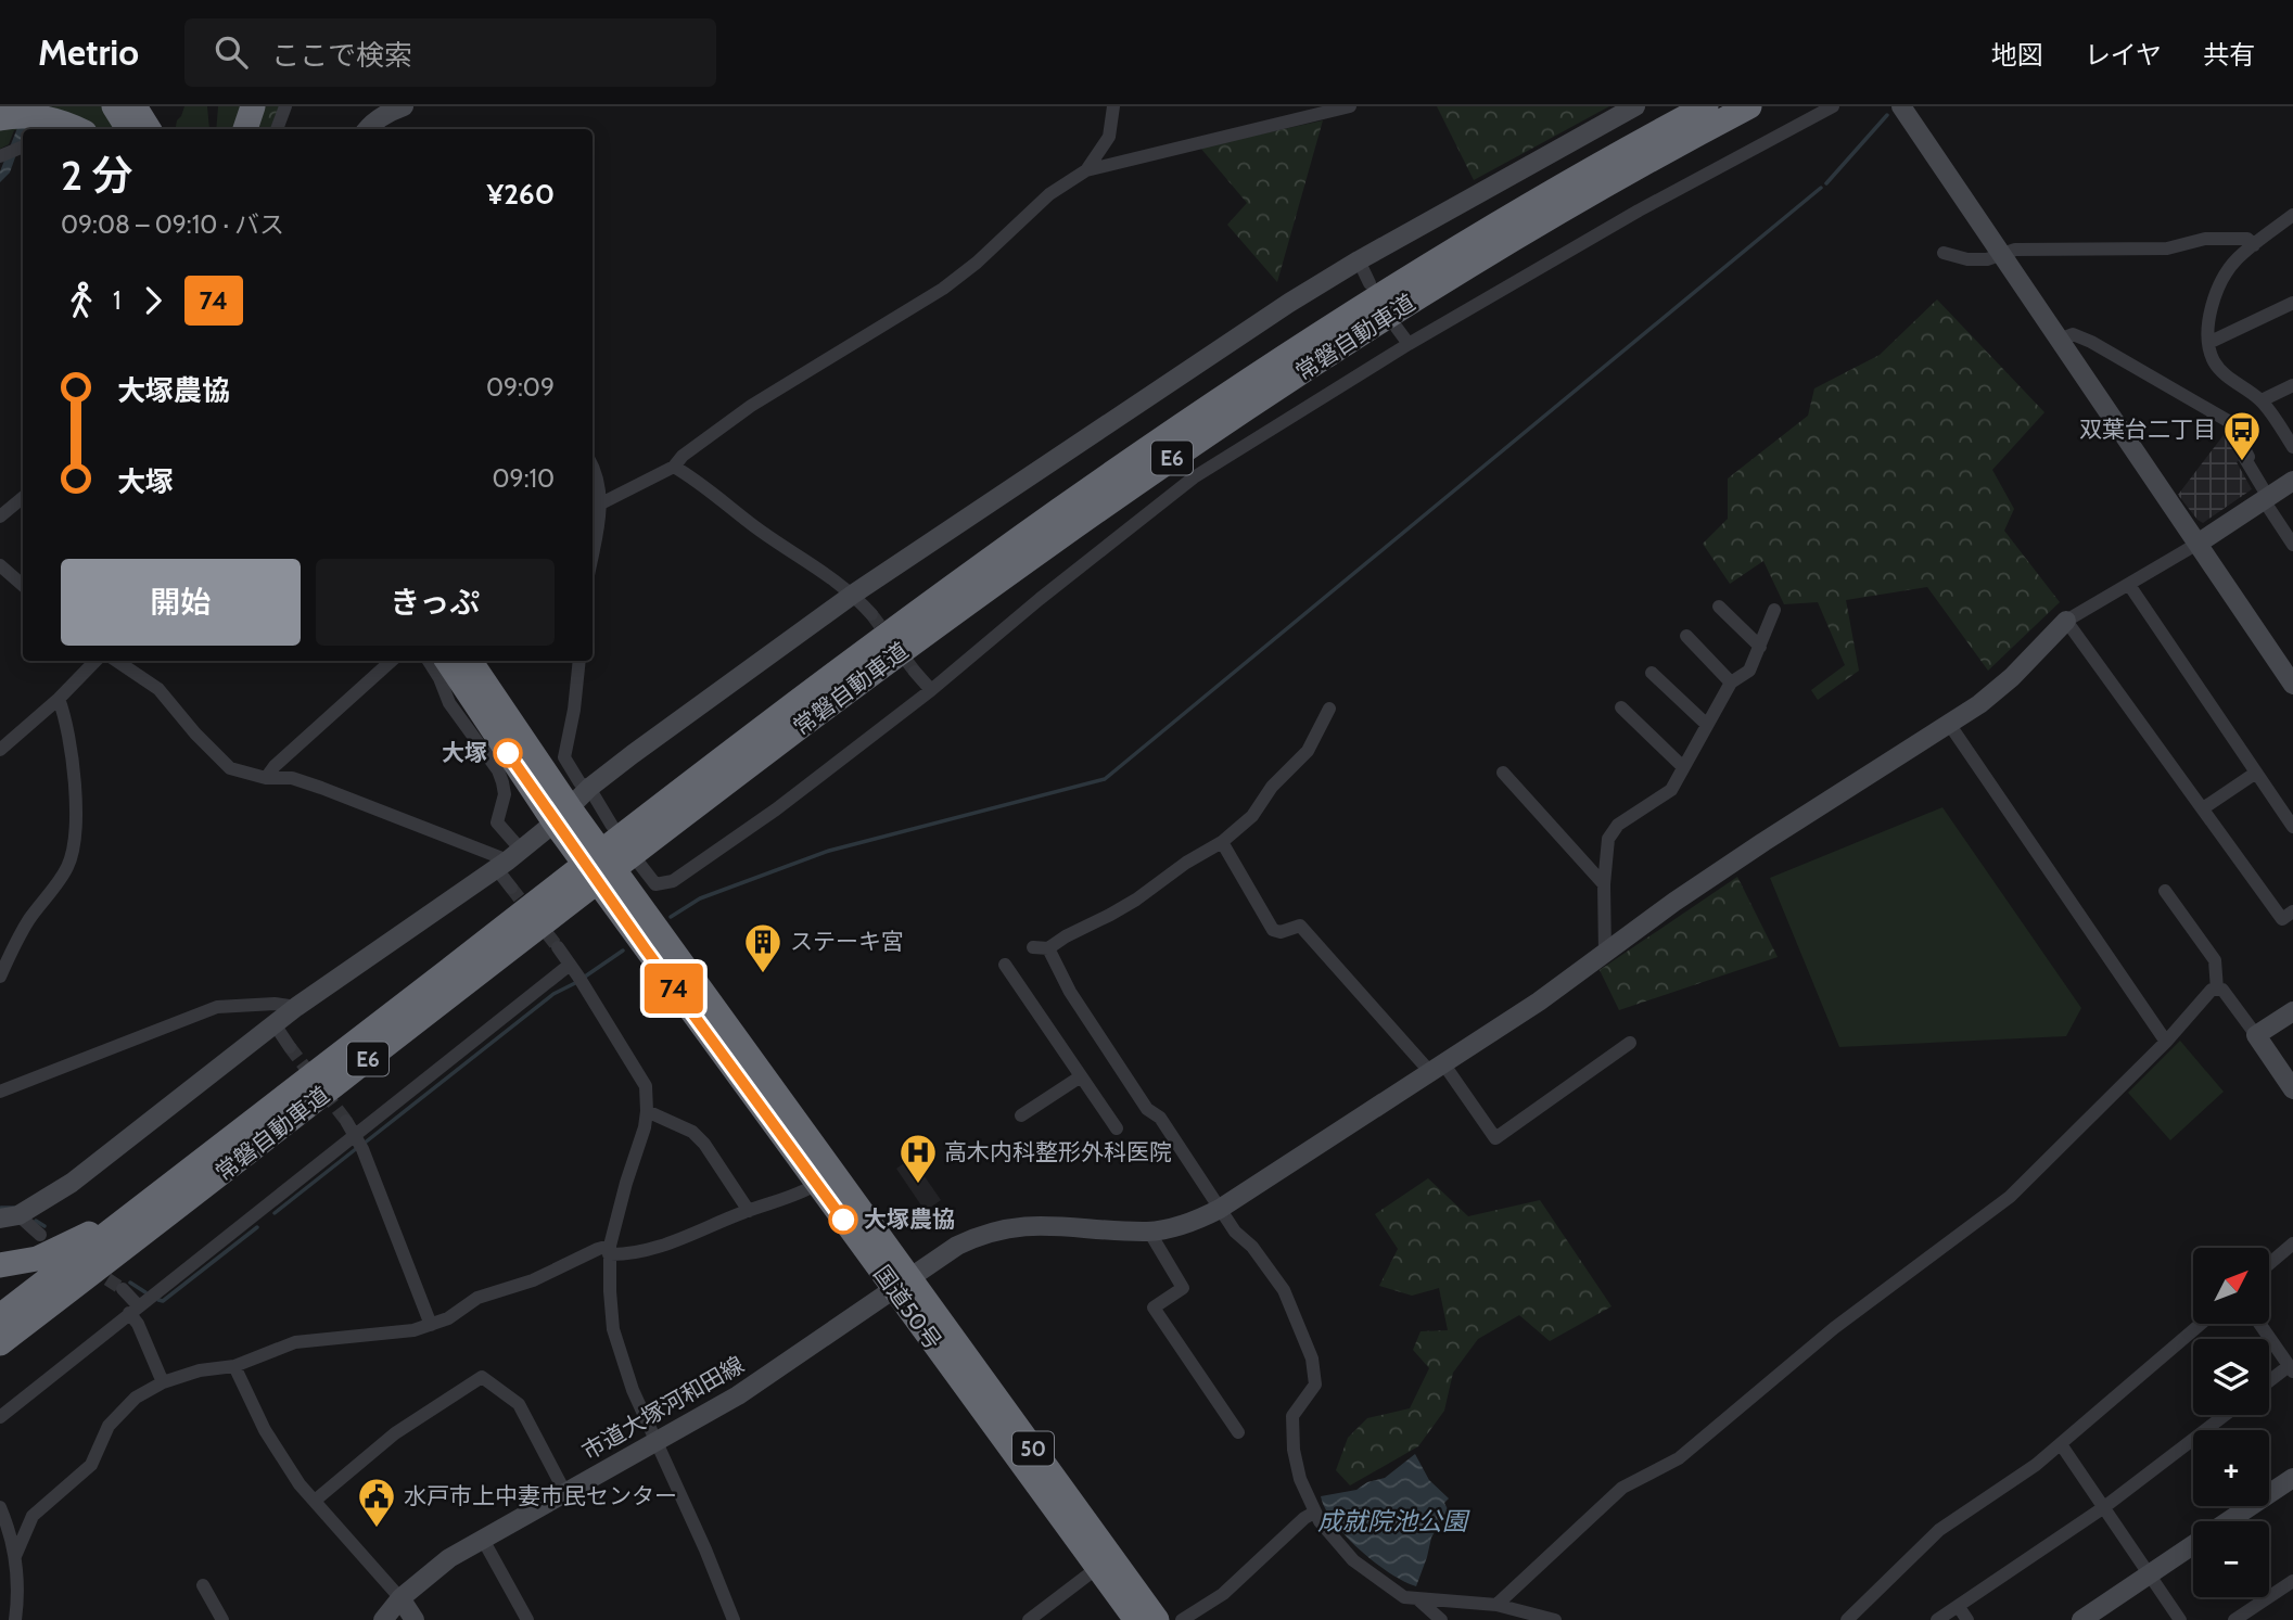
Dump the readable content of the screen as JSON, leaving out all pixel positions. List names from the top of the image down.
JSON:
{
  "streets": {
    "highway": [
      "常磐自動車道",
      "E6",
      "国道50号",
      "50"
    ],
    "street": ["市道大塚河和田線"]
  },
  "crossings": [
    ["国道50号", "市道大塚河和田線"]
  ],
  "water": ["成就院池公園"],
  "places": {
    "bus stop": ["双葉台二丁目"],
    "other": ["大塚", "大塚農協"],
    "building": ["ステーキ宮"],
    "hospital": ["高木内科整形外科医院"],
    "public building": ["水戸市上中妻市民センター"]
  },
  "lines": ["bus line 74"],
  "north": "top right",
  "page": {
    "header": "Metrio",
    "search": "ここで検索",
    "nav": ["地図", "レイヤ", "共有"],
    "on_map": "74",
    "heading": ["2 分", "09:08 – 09:10 · バス", "¥260"],
    "legs": ["1", "74"],
    "list": [
      {
        "name": "大塚農協",
        "value": "09:09"
      },
      {
        "name": "大塚",
        "value": "09:10"
      }
    ],
    "buttons": ["開始", "きっぷ"],
    "map_buttons": ["+", "−"]
  }
}
